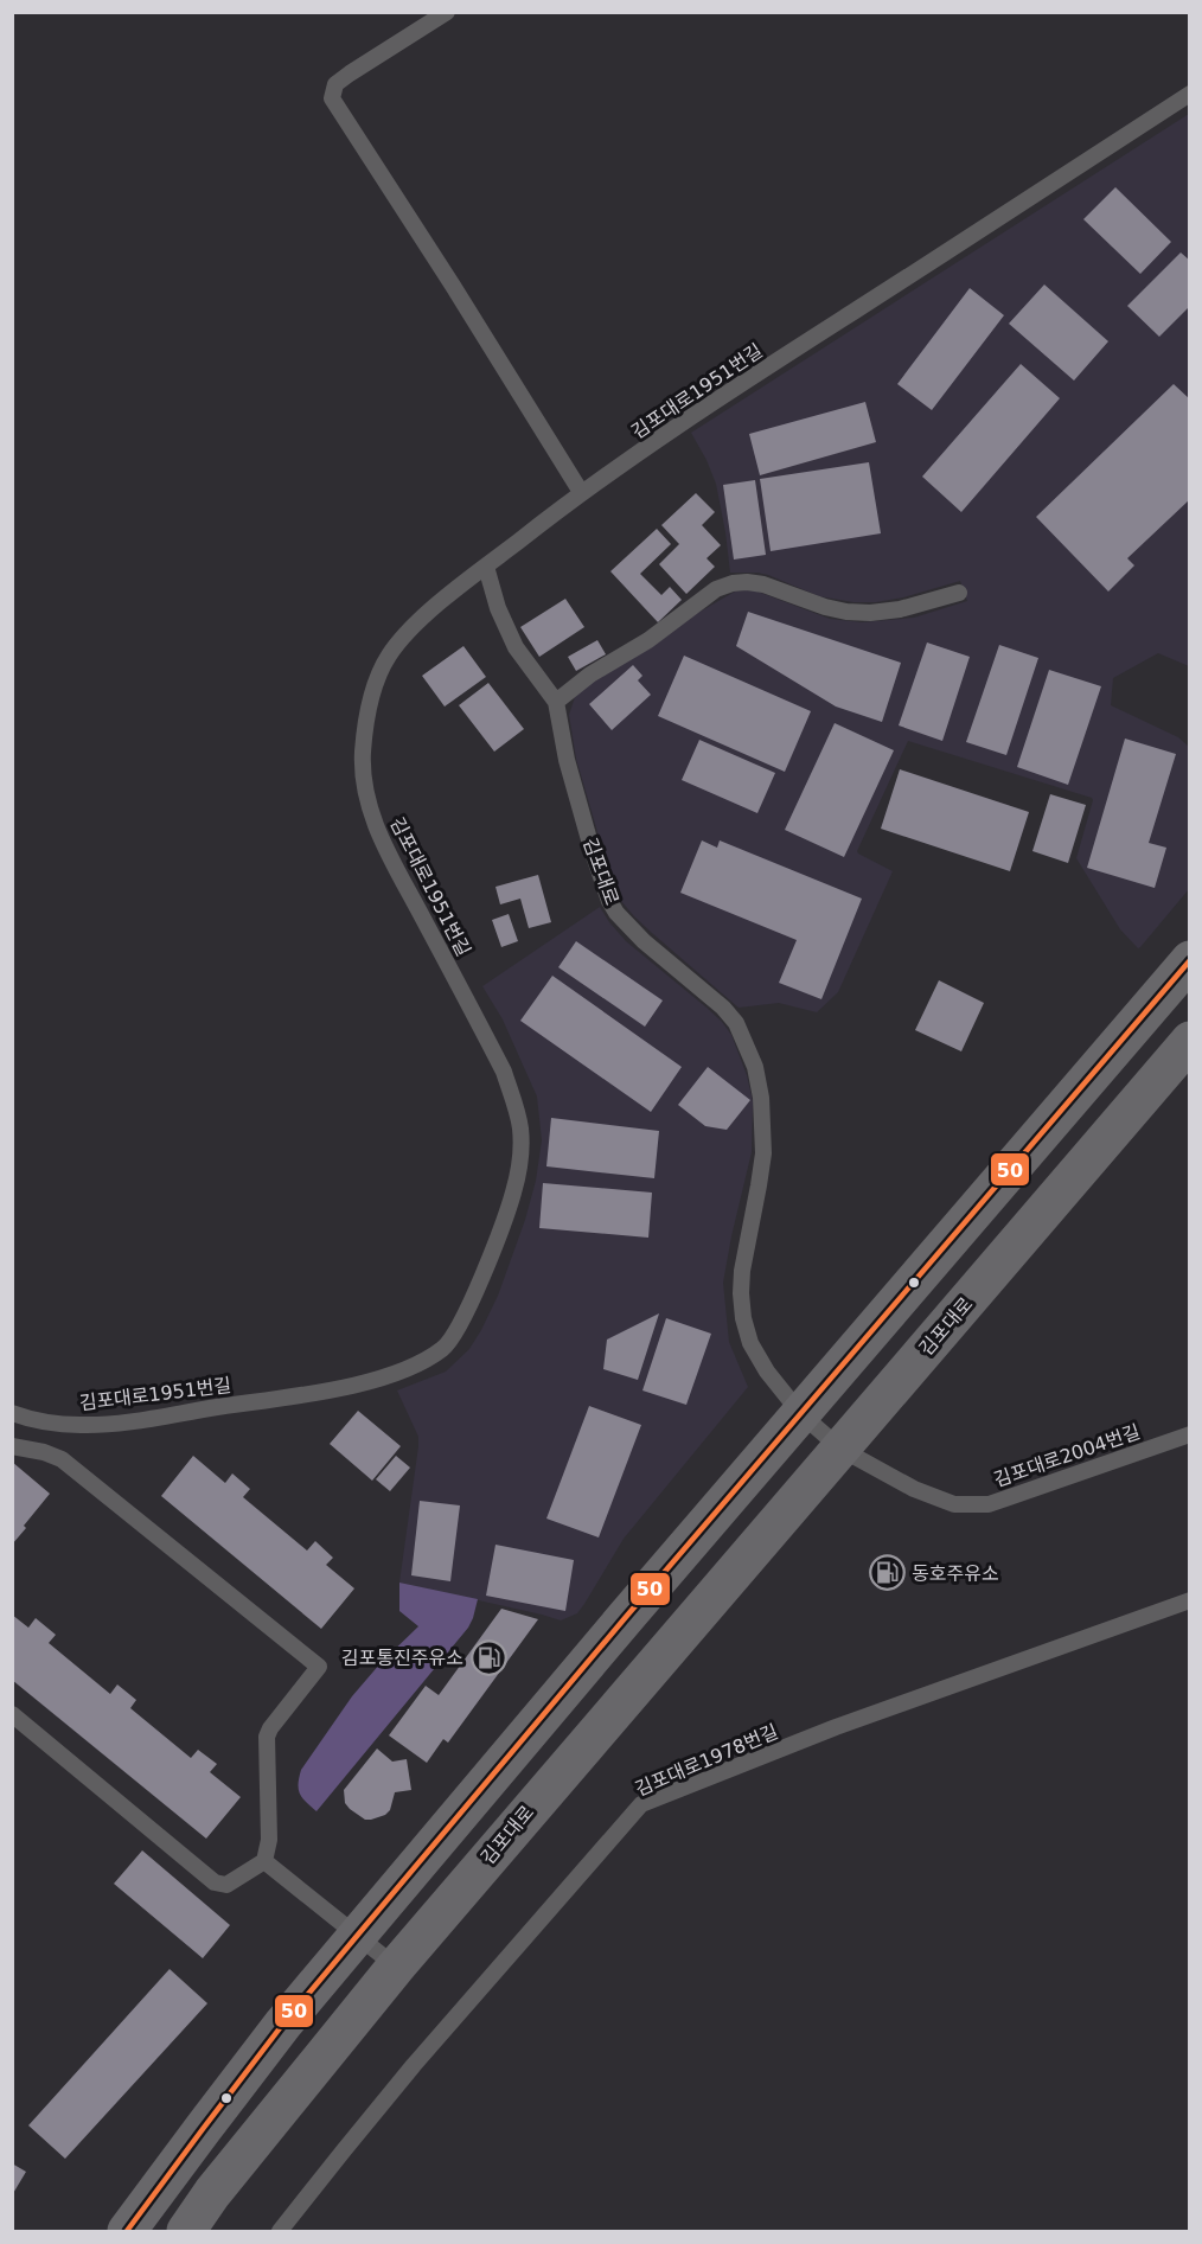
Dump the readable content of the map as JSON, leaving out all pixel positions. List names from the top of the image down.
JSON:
{
  "streets": {
    "main road": ["김포대로"],
    "lane": ["김포대로1951번길", "김포대로2004번길", "김포대로1978번길"]
  },
  "crossings": [
    ["김포대로", "김포대로2004번길"]
  ],
  "places": {
    "fuel station": ["동호주유소", "김포통진주유소"]
  },
  "lines": ["transit line 50"]
}
